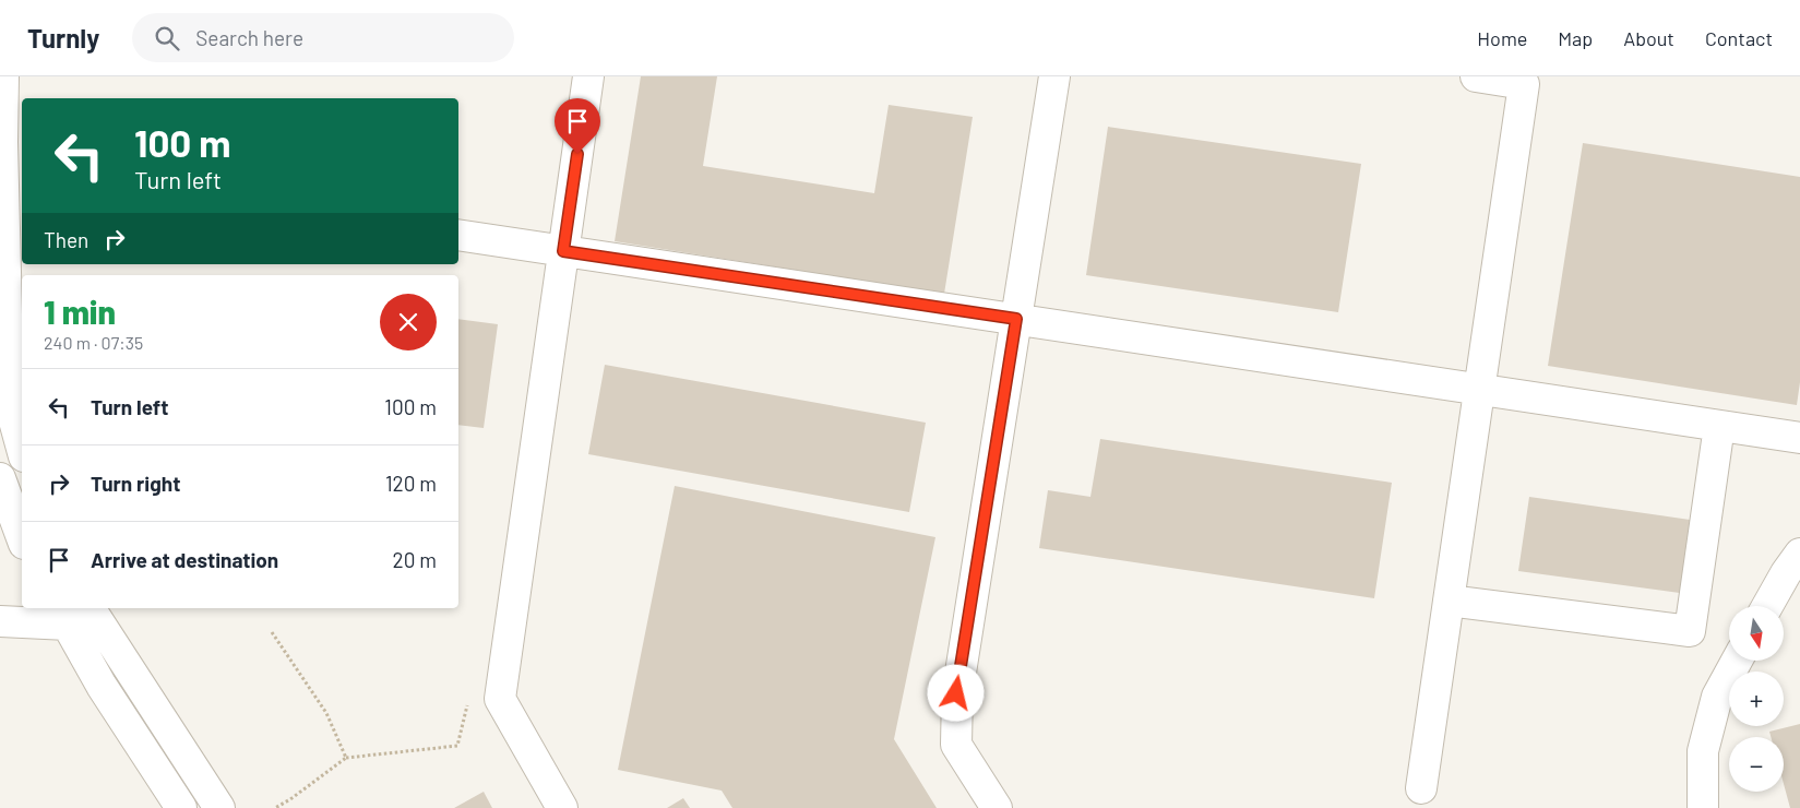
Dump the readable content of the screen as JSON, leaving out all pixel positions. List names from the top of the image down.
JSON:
{
  "north": "bottom",
  "page": {
    "header": "Turnly",
    "search": "Search here",
    "nav": [
      "Home",
      "Map",
      "About",
      "Contact"
    ],
    "turn": ["100 m", "Turn left"],
    "then": "Then",
    "heading": ["1 min", "240 m · 07:35"],
    "list": [
      {
        "name": "Turn left",
        "value": "100 m"
      },
      {
        "name": "Turn right",
        "value": "120 m"
      },
      {
        "name": "Arrive at destination",
        "value": "20 m"
      }
    ],
    "map_buttons": ["+", "−"]
  }
}
